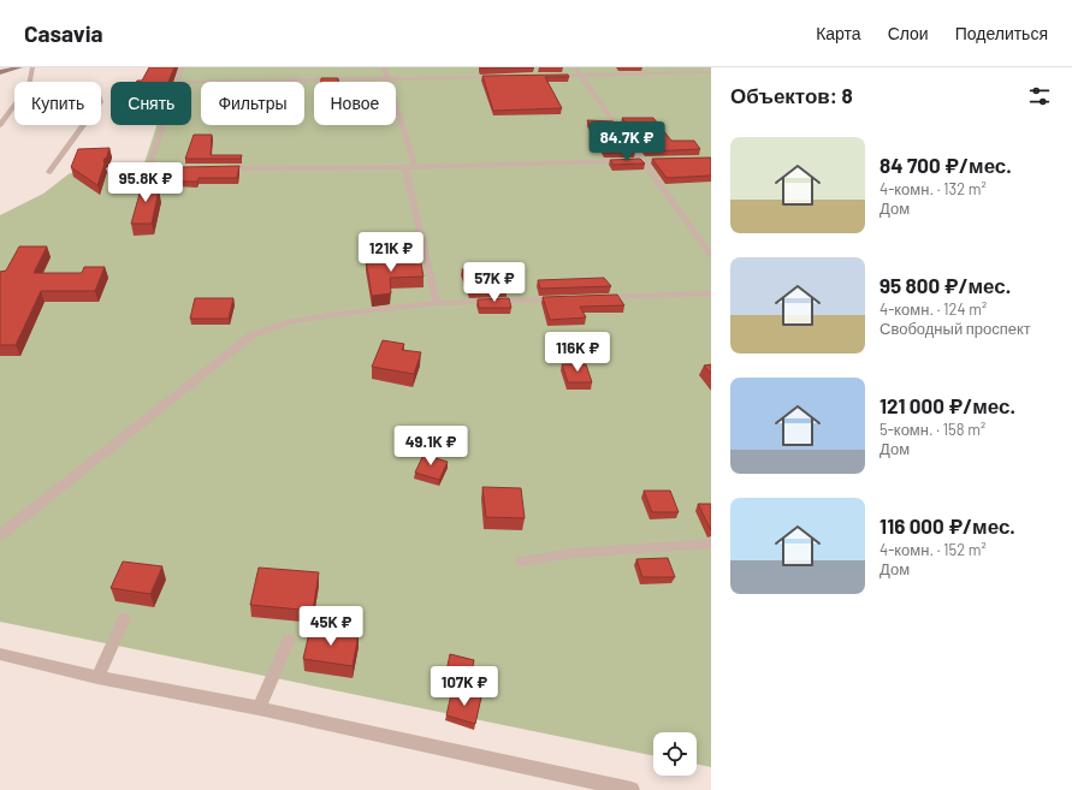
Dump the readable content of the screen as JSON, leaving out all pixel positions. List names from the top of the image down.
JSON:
{
  "page": {
    "header": "Casavia",
    "nav": ["Карта", "Слои", "Поделиться"],
    "heading": "Объектов: 8",
    "chip": [
      "Купить",
      "Снять",
      "Фильтры",
      "Новое"
    ],
    "price": [
      "84.7K ₽",
      "95.8K ₽",
      "121K ₽",
      "57K ₽",
      "116K ₽",
      "49.1K ₽",
      "45K ₽",
      "107K ₽"
    ],
    "list": [
      {
        "name": "84 700 ₽/мес.",
        "note": "4-комн. · 132 m² · Дом"
      },
      {
        "name": "95 800 ₽/мес.",
        "note": "4-комн. · 124 m² · Свободный проспект"
      },
      {
        "name": "121 000 ₽/мес.",
        "note": "5-комн. · 158 m² · Дом"
      },
      {
        "name": "116 000 ₽/мес.",
        "note": "4-комн. · 152 m² · Дом"
      }
    ]
  }
}
